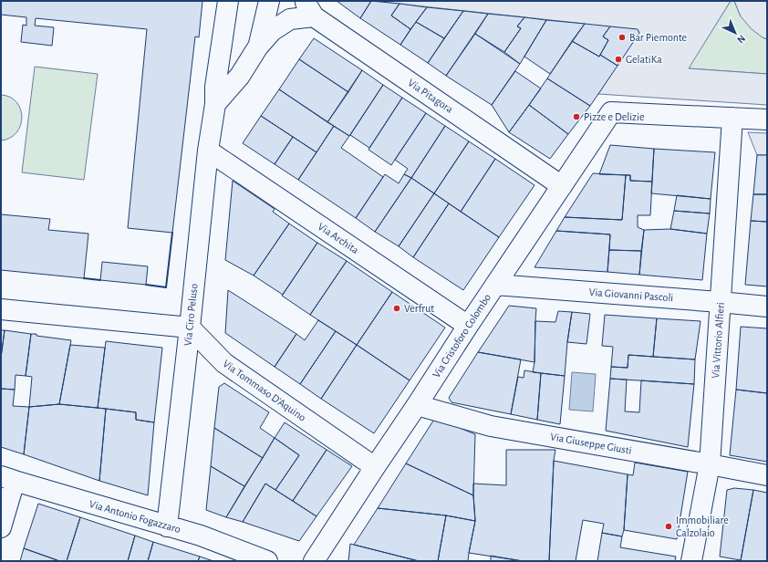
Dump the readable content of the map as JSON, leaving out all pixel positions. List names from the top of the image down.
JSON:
{
  "streets": {
    "street": [
      "Via Pitagora",
      "Via Archita",
      "Via Giovanni Pascoli",
      "Via Ciro Peluso",
      "Via Cristoforo Colombo",
      "Via Vittorio Alfieri",
      "Via Tommaso D'Aquino",
      "Via Giuseppe Giusti",
      "Via Antonio Fogazzaro"
    ]
  },
  "crossings": [
    ["Via Pitagora", "Via Cristoforo Colombo"],
    ["Via Archita", "Via Ciro Peluso"],
    ["Via Archita", "Via Cristoforo Colombo"],
    ["Via Giovanni Pascoli", "Via Cristoforo Colombo"],
    ["Via Giovanni Pascoli", "Via Vittorio Alfieri"],
    ["Via Ciro Peluso", "Via Tommaso D'Aquino"],
    ["Via Ciro Peluso", "Via Antonio Fogazzaro"],
    ["Via Cristoforo Colombo", "Via Vittorio Alfieri"],
    ["Via Cristoforo Colombo", "Via Tommaso D'Aquino"],
    ["Via Cristoforo Colombo", "Via Giuseppe Giusti"],
    ["Via Vittorio Alfieri", "Via Giuseppe Giusti"]
  ],
  "places": [
    "Bar Piemonte",
    "GelatiKa",
    "Pizze e Delizie",
    "Verfrut",
    "Immobiliare Calzolaio"
  ],
  "north": "bottom right"
}
